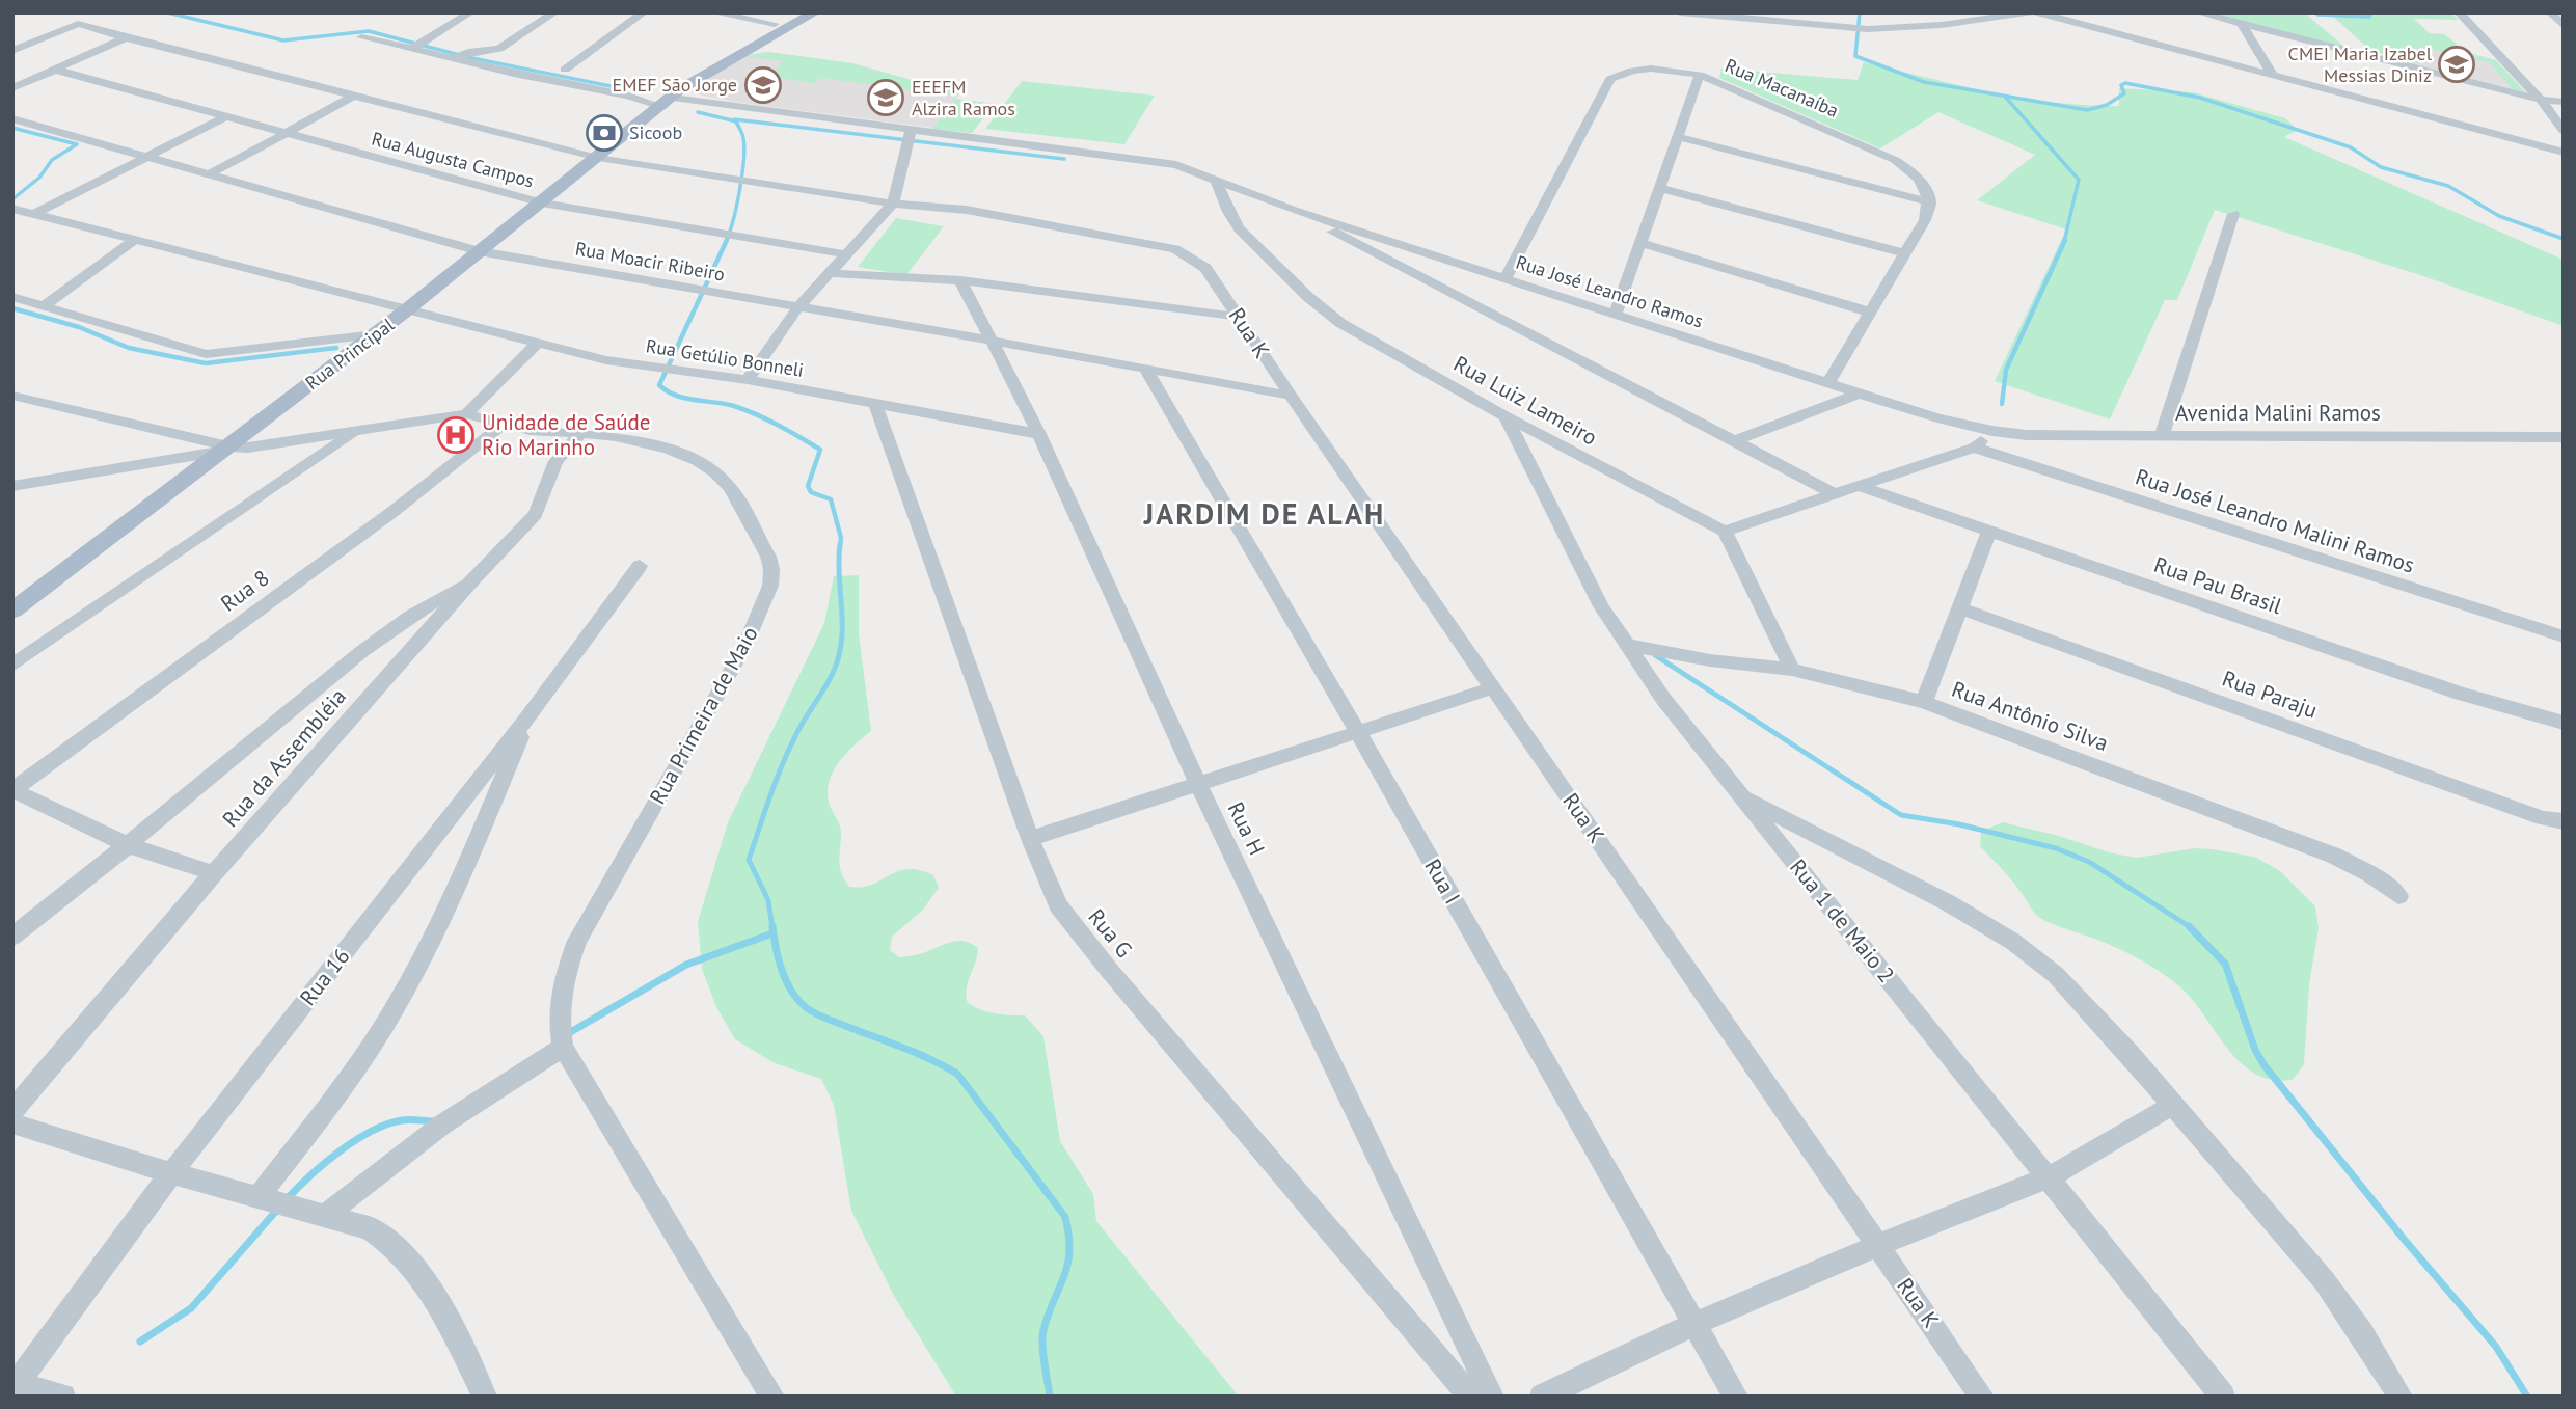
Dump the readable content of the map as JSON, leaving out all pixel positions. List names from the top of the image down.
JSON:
{
  "streets": {
    "main road": ["Rua Principal"],
    "street": [
      "Rua Macanaíba",
      "Rua Augusta Campos",
      "Rua Moacir Ribeiro",
      "Rua José Leandro Ramos",
      "Rua K",
      "Rua Getúlio Bonneli",
      "Rua Luiz Lameiro",
      "Avenida Malini Ramos",
      "Rua José Leandro Malini Ramos",
      "Rua Pau Brasil",
      "Rua 8",
      "Rua Paraju",
      "Rua Primeira de Maio",
      "Rua Antônio Silva",
      "Rua da Assembléia",
      "Rua H",
      "Rua I",
      "Rua 1 de Maio 2",
      "Rua G",
      "Rua 16"
    ]
  },
  "crossings": [
    ["Rua Macanaíba", "Rua José Leandro Ramos"],
    ["Rua Augusta Campos", "Rua Principal"],
    ["Rua Moacir Ribeiro", "Rua K"],
    ["Rua Moacir Ribeiro", "Rua Principal"],
    ["Rua Moacir Ribeiro", "Rua H"],
    ["Rua Moacir Ribeiro", "Rua I"],
    ["Rua José Leandro Ramos", "Rua Principal"],
    ["Rua José Leandro Ramos", "Rua Luiz Lameiro"],
    ["Rua José Leandro Ramos", "Avenida Malini Ramos"],
    ["Rua Principal", "Rua Getúlio Bonneli"],
    ["Rua Principal", "Rua Primeira de Maio"],
    ["Rua Getúlio Bonneli", "Rua H"],
    ["Rua Getúlio Bonneli", "Rua G"],
    ["Rua Luiz Lameiro", "Rua 1 de Maio 2"],
    ["Rua 8", "Rua Primeira de Maio"],
    ["Rua Primeira de Maio", "Rua da Assembléia"],
    ["Rua Antônio Silva", "Rua 1 de Maio 2"]
  ],
  "districts": ["JARDIM DE ALAH"],
  "places": {
    "school or university": ["CMEI Maria Izabel Messias Diniz", "EMEF São Jorge", "EEEFM Alzira Ramos"],
    "bank": ["Sicoob"],
    "hospital": ["Unidade de Saúde Rio Marinho"]
  }
}
